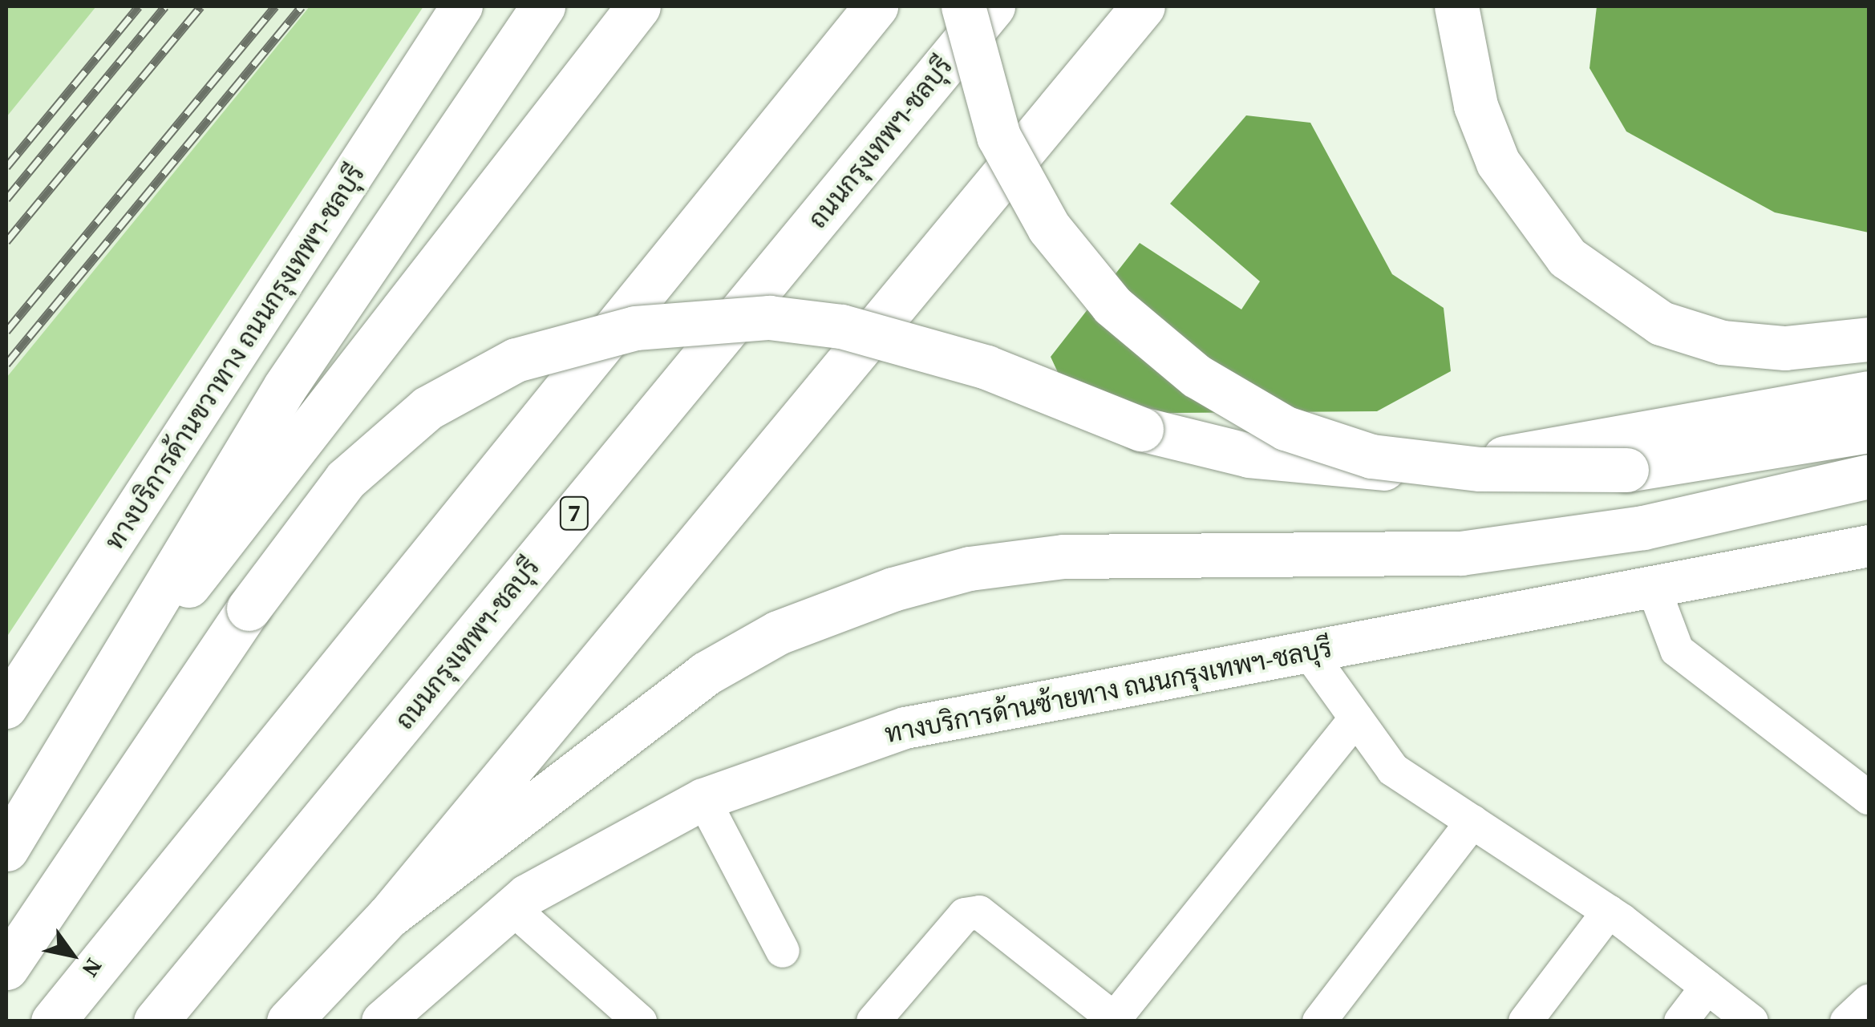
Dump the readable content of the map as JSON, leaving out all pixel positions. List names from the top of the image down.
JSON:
{
  "streets": {
    "highway": ["ถนนกรุงเทพฯ-ชลบุรี", "7"],
    "main road": ["ทางบริการด้านขวาทาง ถนนกรุงเทพฯ-ชลบุรี", "ทางบริการด้านซ้ายทาง ถนนกรุงเทพฯ-ชลบุรี"]
  },
  "north": "bottom right"
}
